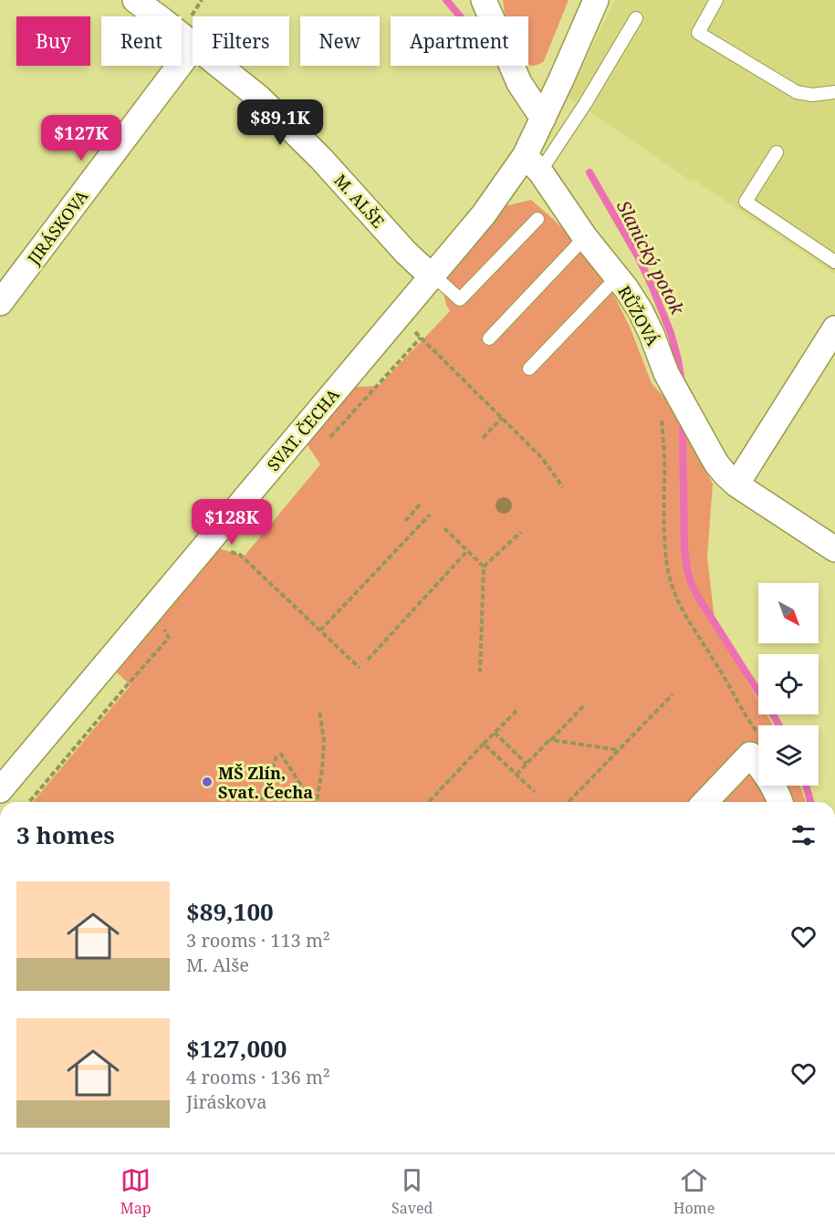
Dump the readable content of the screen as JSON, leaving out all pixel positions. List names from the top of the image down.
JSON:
{
  "streets": {
    "street": [
      "M. ALŠE",
      "JIRÁSKOVA",
      "RŮŽOVÁ",
      "SVAT. ČECHA"
    ]
  },
  "crossings": [
    ["M. ALŠE", "SVAT. ČECHA"],
    ["RŮŽOVÁ", "SVAT. ČECHA"]
  ],
  "water": ["Slanický potok"],
  "places": ["MŠ Zlín, Svat. Čecha"],
  "north": "bottom right",
  "page": {
    "chip": [
      "Buy",
      "Rent",
      "Filters",
      "New",
      "Apartment"
    ],
    "price": ["$89.1K", "$127K", "$128K"],
    "heading": "3 homes",
    "list": [
      {
        "name": "$89,100",
        "note": "3 rooms · 113 m² · M. Alše"
      },
      {
        "name": "$127,000",
        "note": "4 rooms · 136 m² · Jiráskova"
      }
    ],
    "tabs": ["Map", "Saved", "Home"]
  }
}
